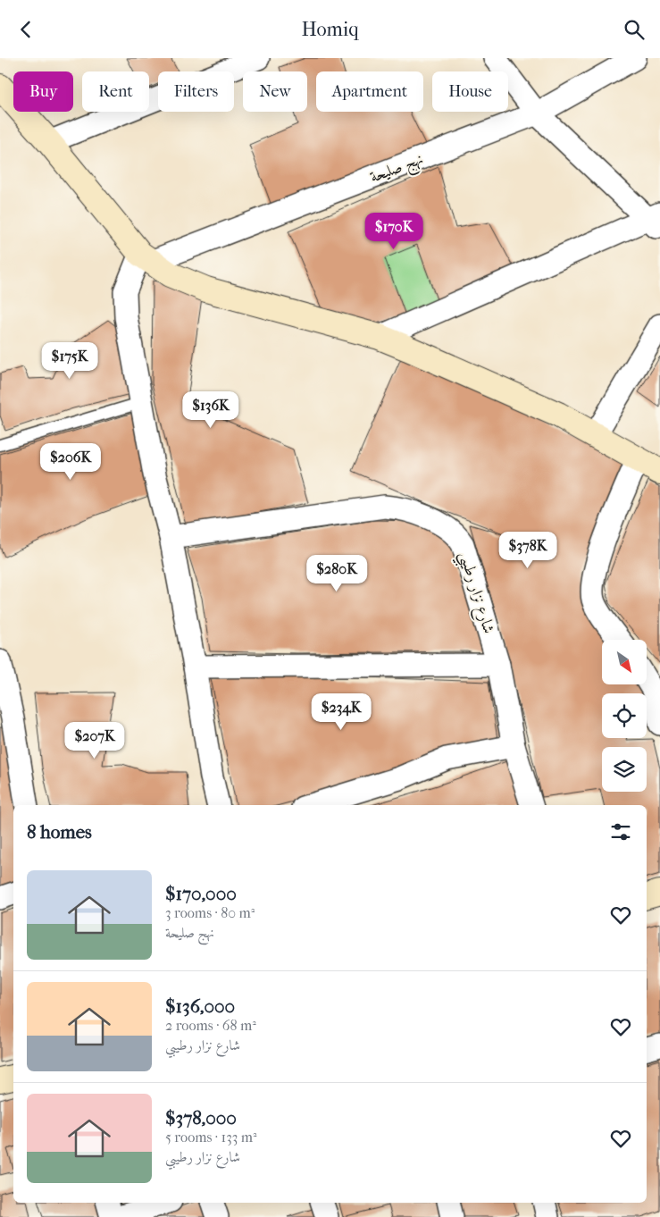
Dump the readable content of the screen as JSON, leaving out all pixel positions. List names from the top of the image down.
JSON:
{
  "streets": {
    "street": ["نهج صليحة", "شارع نزار رطيبي"]
  },
  "north": "bottom right",
  "page": {
    "header": "Homiq",
    "chip": [
      "Buy",
      "Rent",
      "Filters",
      "New",
      "Apartment",
      "House"
    ],
    "price": [
      "$170K",
      "$175K",
      "$136K",
      "$206K",
      "$378K",
      "$280K",
      "$234K",
      "$207K"
    ],
    "heading": "8 homes",
    "list": [
      {
        "name": "$170,000",
        "note": "3 rooms · 80 m² · نهج صليحة"
      },
      {
        "name": "$136,000",
        "note": "2 rooms · 68 m² · شارع نزار رطيبي"
      },
      {
        "name": "$378,000",
        "note": "5 rooms · 133 m² · شارع نزار رطيبي"
      }
    ]
  }
}
